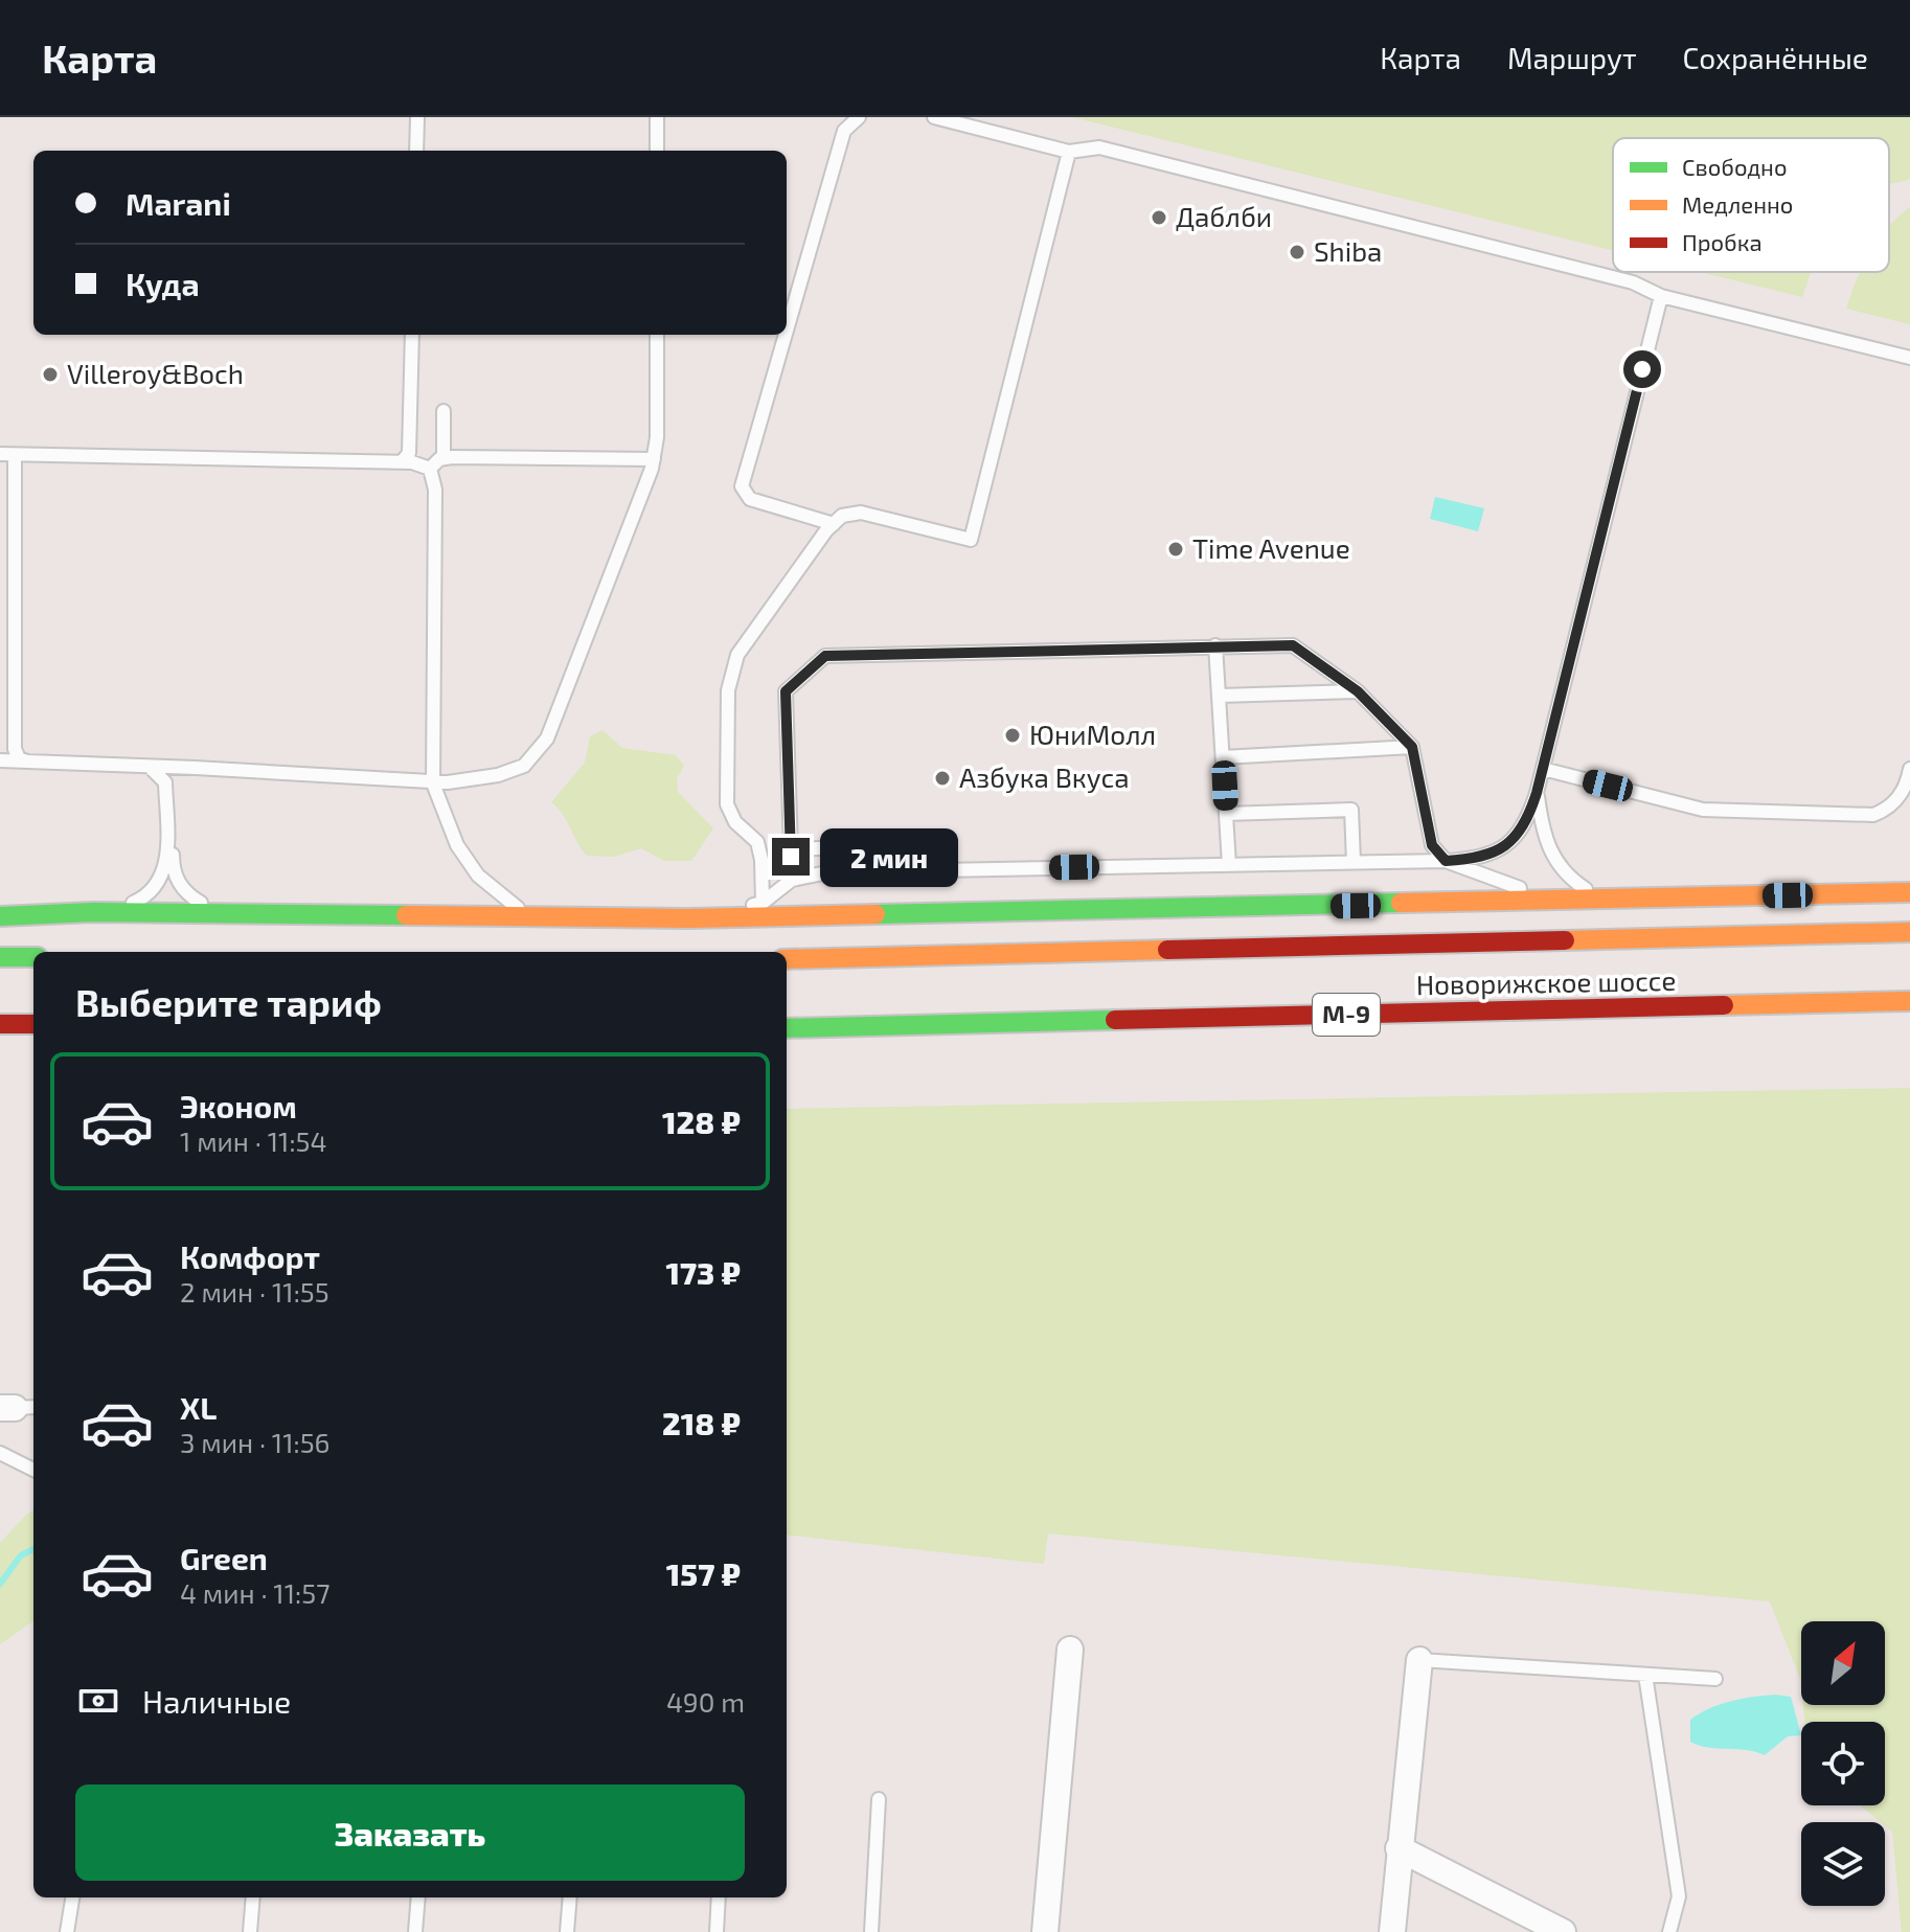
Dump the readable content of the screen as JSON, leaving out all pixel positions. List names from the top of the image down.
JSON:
{
  "streets": {
    "main road": ["Новорижское шоссе", "М-9"]
  },
  "places": [
    "Даблби",
    "Shiba",
    "Villeroy&Boch",
    "Time Avenue",
    "ЮниМолл",
    "Азбука Вкуса"
  ],
  "legend": ["Свободно", "Медленно", "Пробка"],
  "north": "top right",
  "page": {
    "header": "Карта",
    "nav": ["Карта", "Маршрут", "Сохранённые"],
    "banner": ["Marani", "Куда"],
    "bubble": "2 мин",
    "heading": "Выберите тариф",
    "list": [
      {
        "name": "Эконом",
        "note": "1 мин · 11:54",
        "value": "128 ₽"
      },
      {
        "name": "Комфорт",
        "note": "2 мин · 11:55",
        "value": "173 ₽"
      },
      {
        "name": "XL",
        "note": "3 мин · 11:56",
        "value": "218 ₽"
      },
      {
        "name": "Green",
        "note": "4 мин · 11:57",
        "value": "157 ₽"
      }
    ],
    "pay": ["Наличные", "490 m"],
    "buttons": "Заказать"
  }
}
